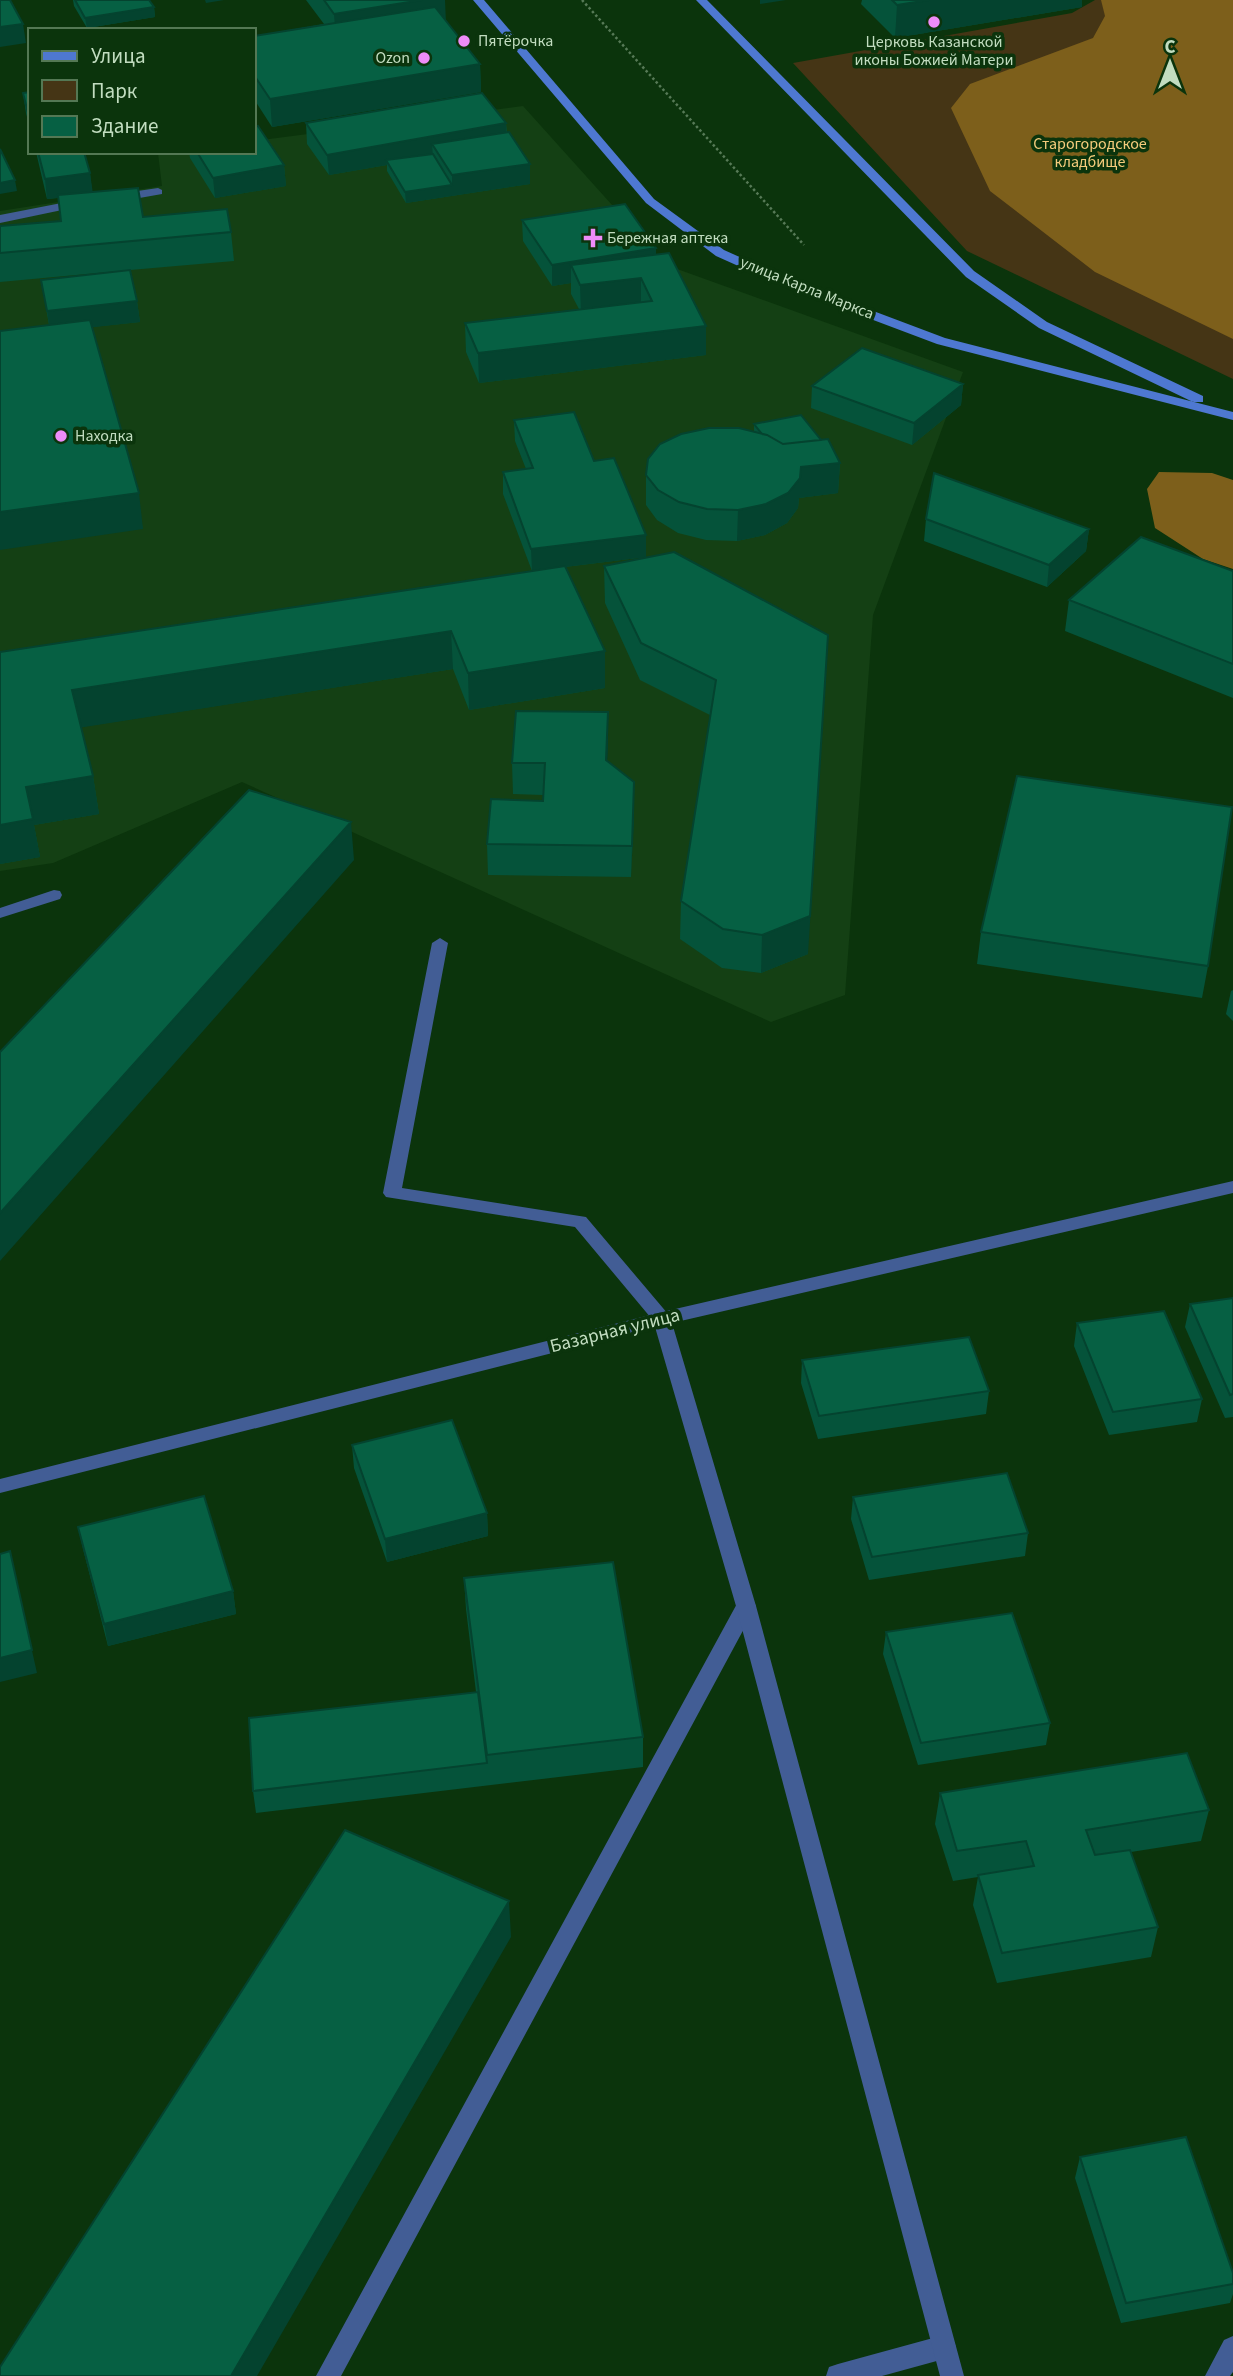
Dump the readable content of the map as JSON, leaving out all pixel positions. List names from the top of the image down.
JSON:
{
  "streets": {
    "main road": ["улица Карла Маркса"],
    "street": ["Базарная улица"]
  },
  "parks": ["Старогородское кладбище"],
  "places": {
    "other": [
      "Церковь Казанской иконы Божией Матери",
      "Пятёрочка",
      "Ozon",
      "Находка"
    ],
    "health": ["Бережная аптека"]
  },
  "legend": ["Улица", "Парк", "Здание"],
  "north": "top"
}
